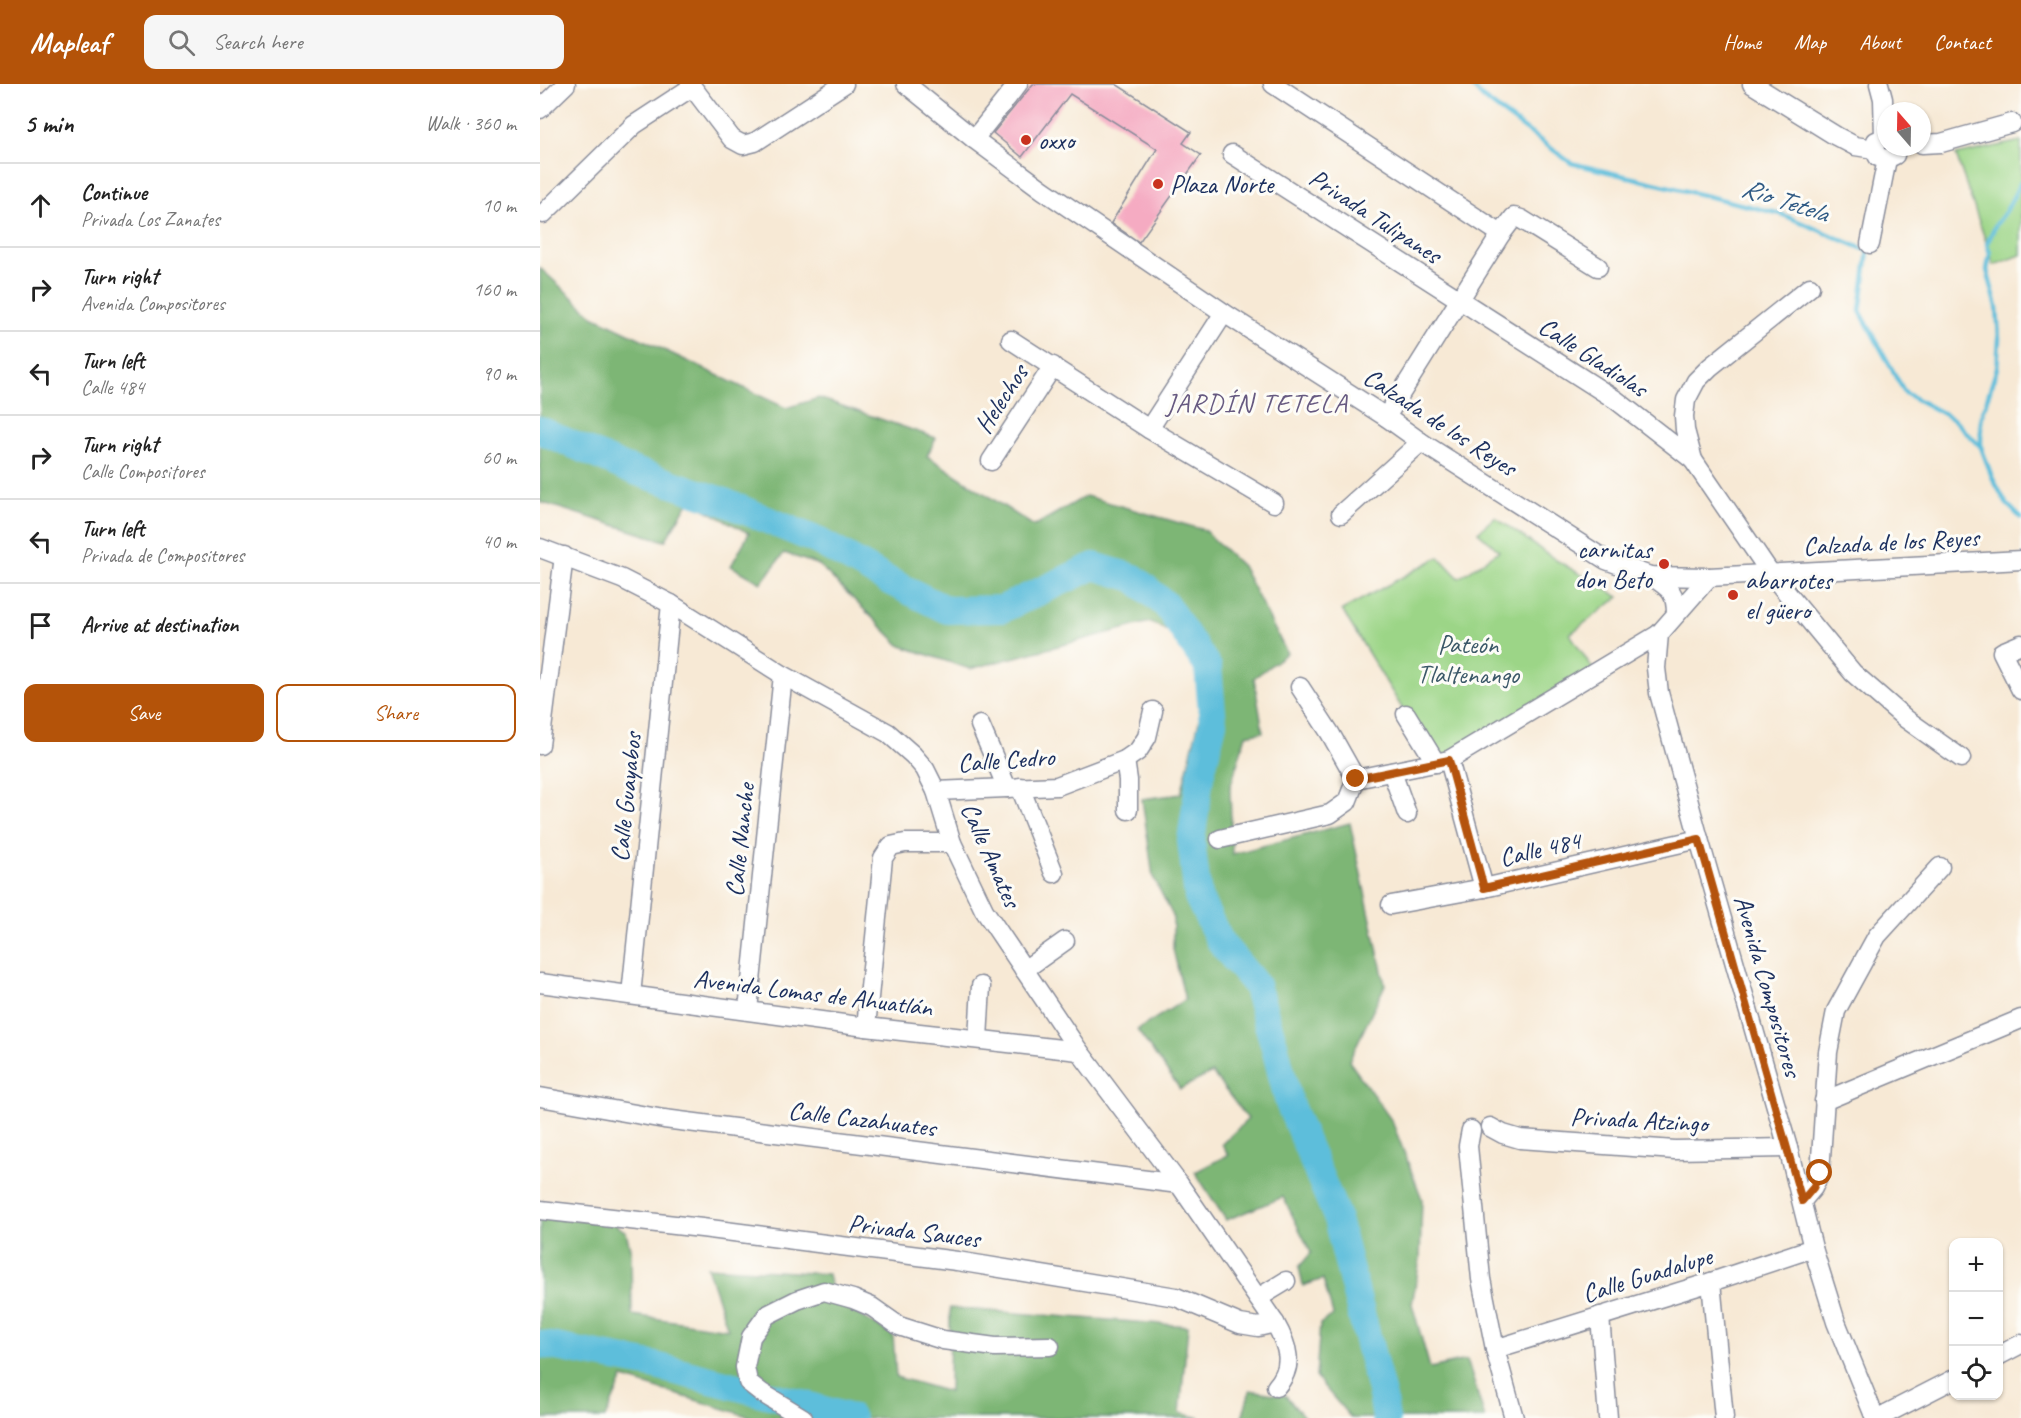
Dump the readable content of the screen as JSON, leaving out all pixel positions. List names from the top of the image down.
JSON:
{
  "streets": {
    "street": [
      "Privada Tulipanes",
      "Calle Gladiolas",
      "Helechos",
      "Calzada de los Reyes",
      "Calle Cedro",
      "Calle Guayabos",
      "Calle Nanche",
      "Calle 484",
      "Calle Amates",
      "Avenida Compositores",
      "Avenida Lomas de Ahuatlán",
      "Calle Cazahuates",
      "Privada Atzingo",
      "Privada Sauces",
      "Calle Guadalupe"
    ]
  },
  "crossings": [
    ["Privada Tulipanes", "Calle Gladiolas"],
    ["Calle Cedro", "Calle Amates"],
    ["Calle Guayabos", "Calle Amates"],
    ["Calle Guayabos", "Avenida Lomas de Ahuatlán"],
    ["Calle Nanche", "Calle Amates"],
    ["Calle Nanche", "Avenida Lomas de Ahuatlán"],
    ["Calle 484", "Avenida Compositores"],
    ["Calle Amates", "Avenida Lomas de Ahuatlán"],
    ["Calle Amates", "Calle Cazahuates"],
    ["Calle Amates", "Privada Sauces"],
    ["Avenida Compositores", "Privada Atzingo"],
    ["Avenida Compositores", "Calle Guadalupe"]
  ],
  "districts": ["JARDÍN TETELA"],
  "water": ["Rio Tetela"],
  "parks": ["Pateón Tlaltenango"],
  "places": [
    "oxxo",
    "Plaza Norte",
    "carnitas don Beto",
    "abarrotes el güero"
  ],
  "north": "top",
  "page": {
    "header": "Mapleaf",
    "search": "Search here",
    "nav": [
      "Home",
      "Map",
      "About",
      "Contact"
    ],
    "heading": ["5 min", "Walk · 360 m"],
    "list": [
      ["Continue", "Privada Los Zanates", "10 m"],
      ["Turn right", "Avenida Compositores", "160 m"],
      ["Turn left", "Calle 484", "90 m"],
      ["Turn right", "Calle Compositores", "60 m"],
      ["Turn left", "Privada de Compositores", "40 m"],
      "Arrive at destination"
    ],
    "buttons": ["Save", "Share"],
    "map_buttons": ["+", "−"]
  }
}
